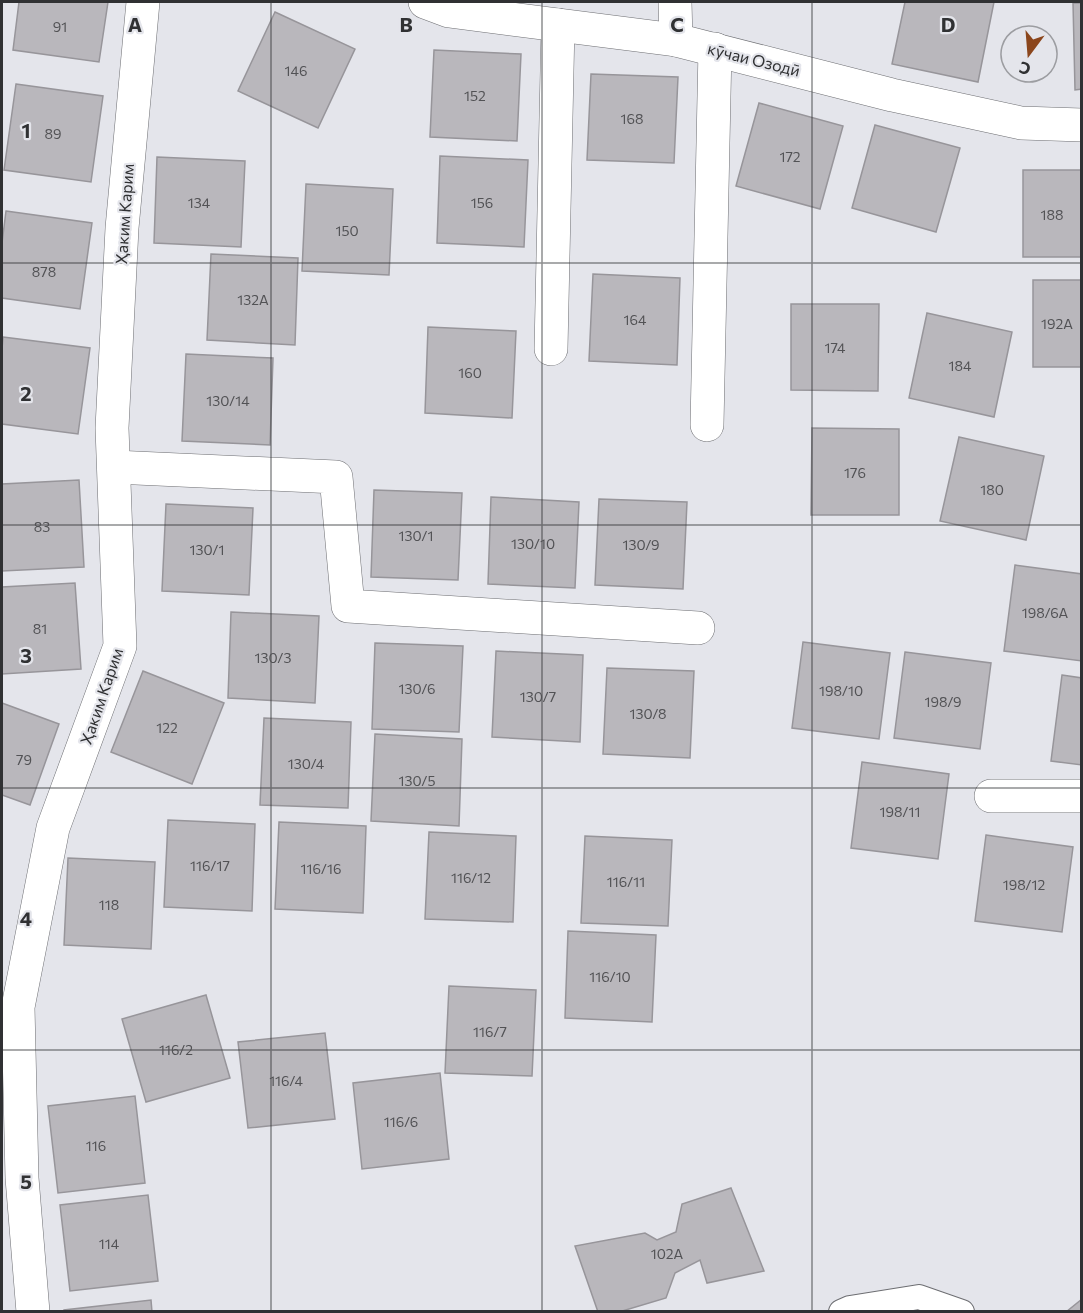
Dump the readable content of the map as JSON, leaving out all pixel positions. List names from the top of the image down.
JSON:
{
  "streets": {
    "street": ["кӯчаи Озодӣ", "Ҳаким Карим"]
  },
  "house_numbers": [
    "91",
    "146",
    "152",
    "168",
    "89",
    "172",
    "134",
    "156",
    "188",
    "150",
    "878",
    "132А",
    "164",
    "192А",
    "174",
    "184",
    "160",
    "130/14",
    "176",
    "180",
    "83",
    "130/1",
    "130/10",
    "130/9",
    "130/1",
    "198/6А",
    "81",
    "130/3",
    "130/6",
    "198/10",
    "130/7",
    "198/9",
    "130/8",
    "122",
    "79",
    "130/4",
    "130/5",
    "198/11",
    "116/17",
    "116/16",
    "116/12",
    "116/11",
    "198/12",
    "118",
    "116/10",
    "116/7",
    "116/2",
    "116/4",
    "116/6",
    "116",
    "114",
    "102А"
  ],
  "north": "bottom",
  "grid": {
    "columns": [
      "A",
      "B",
      "C",
      "D"
    ],
    "rows": [
      "1",
      "2",
      "3",
      "4",
      "5"
    ]
  }
}
